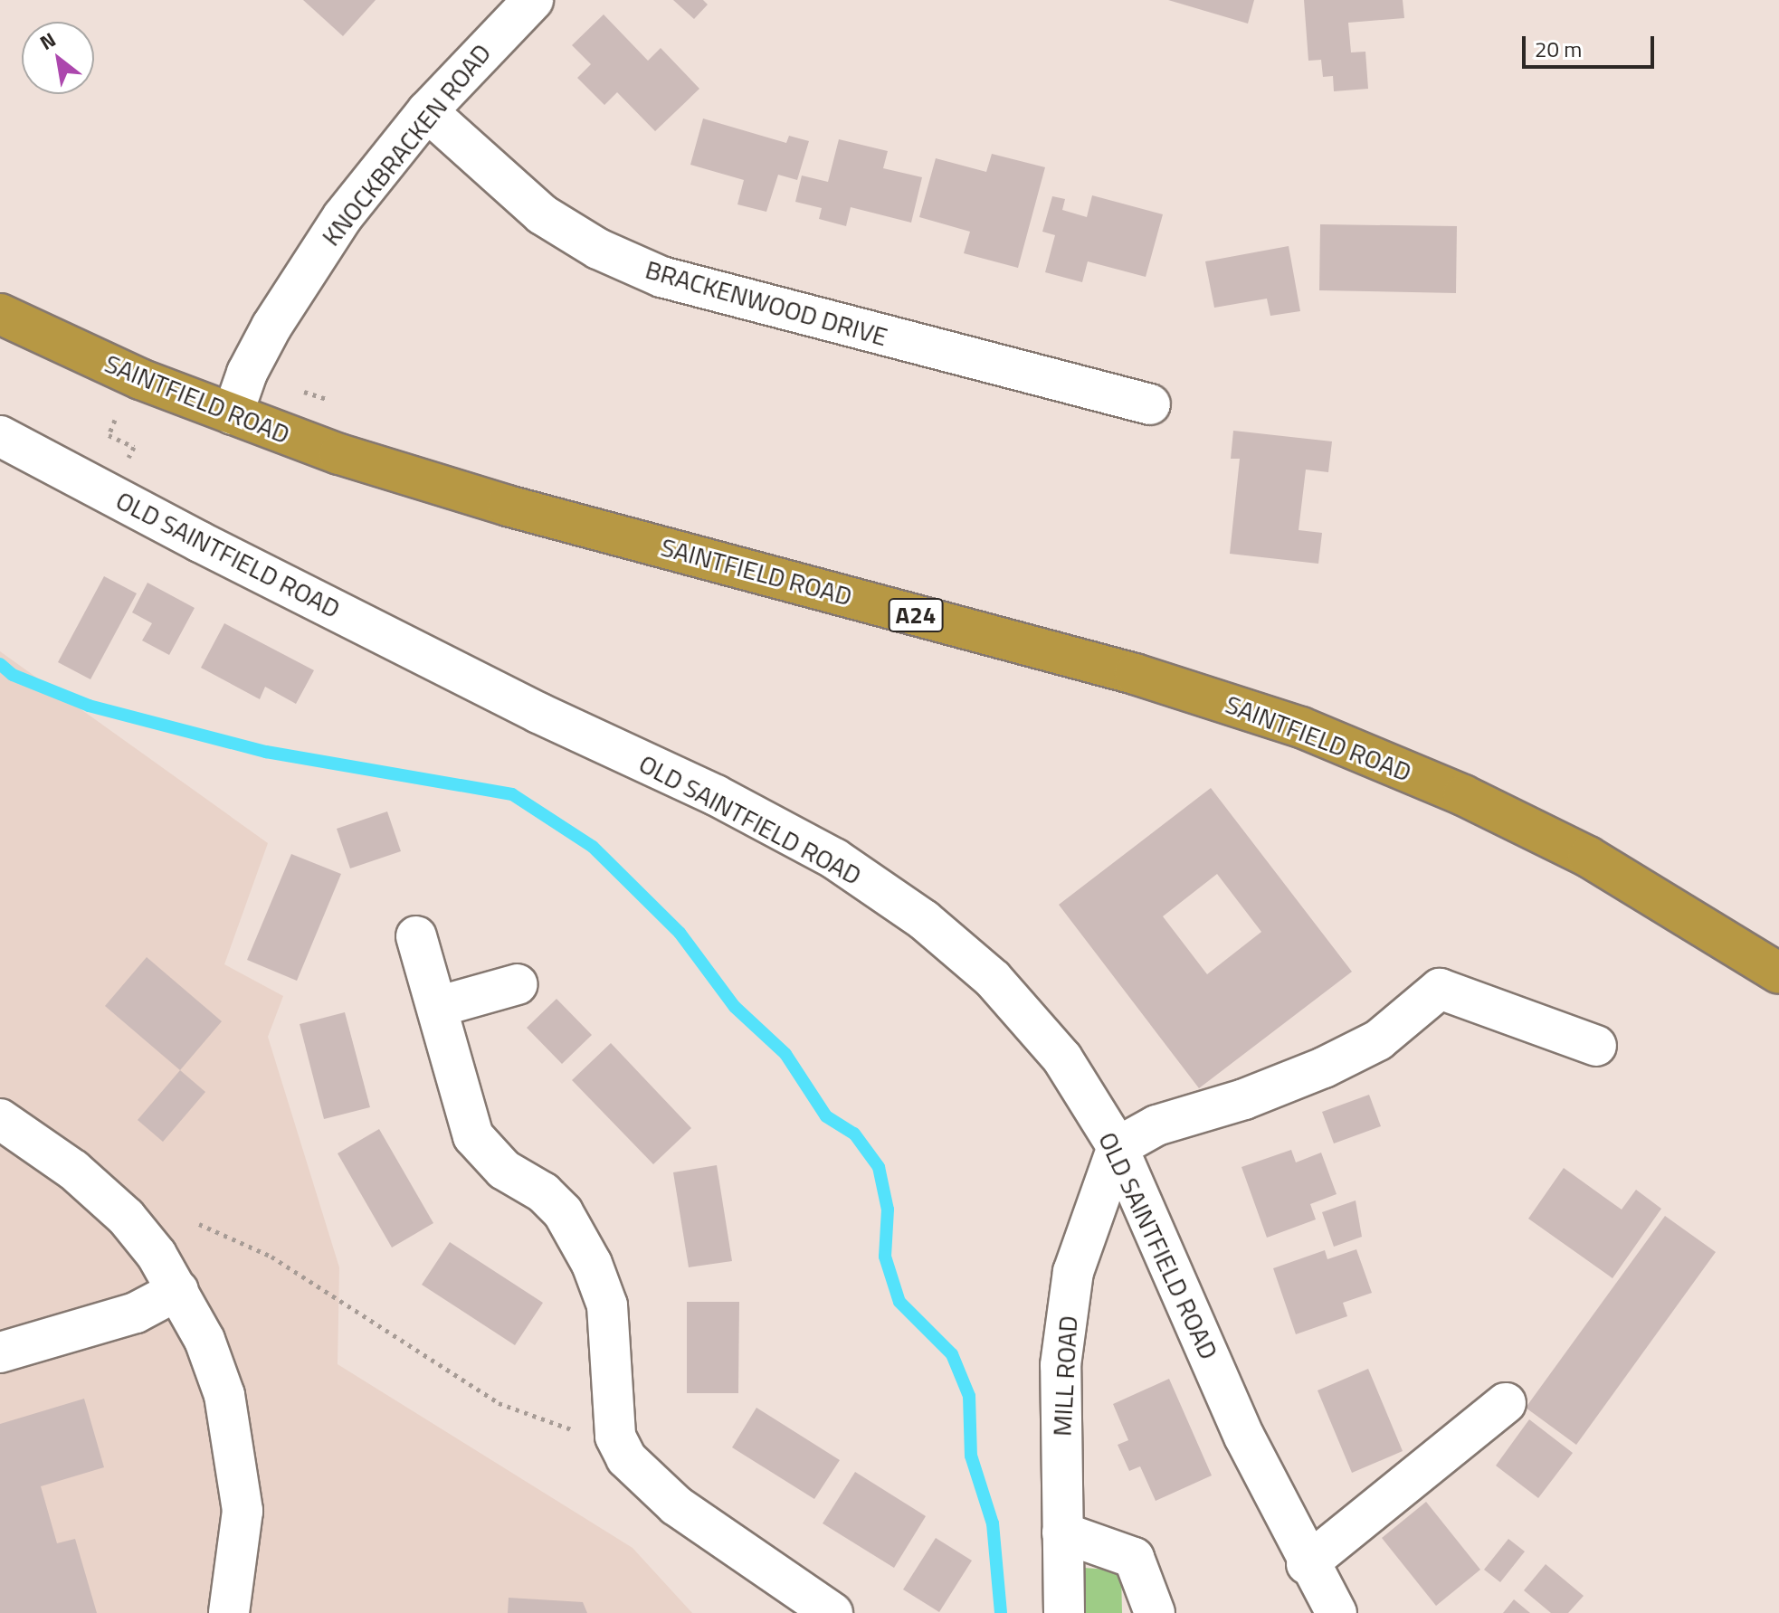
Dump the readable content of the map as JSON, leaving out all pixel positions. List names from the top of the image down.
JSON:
{
  "streets": {
    "highway": ["SAINTFIELD ROAD", "A24"],
    "street": [
      "KNOCKBRACKEN ROAD",
      "BRACKENWOOD DRIVE",
      "OLD SAINTFIELD ROAD",
      "MILL ROAD"
    ]
  },
  "crossings": [
    ["KNOCKBRACKEN ROAD", "BRACKENWOOD DRIVE"],
    ["KNOCKBRACKEN ROAD", "SAINTFIELD ROAD"],
    ["OLD SAINTFIELD ROAD", "MILL ROAD"]
  ],
  "scale_bar": "20 m",
  "north": "top left"
}
